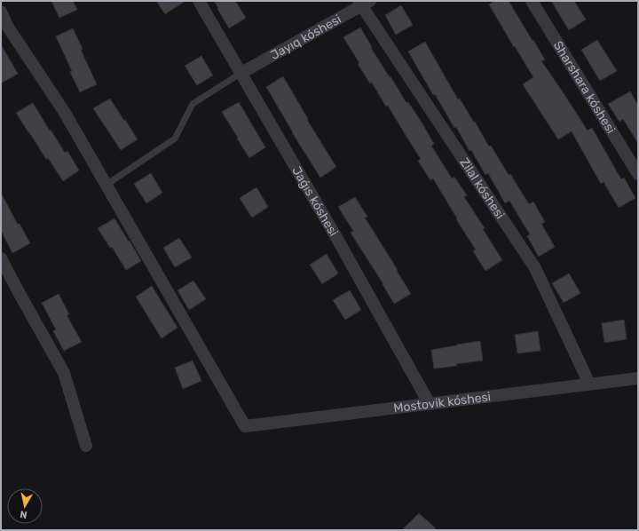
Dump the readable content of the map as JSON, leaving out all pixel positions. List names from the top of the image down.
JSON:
{
  "streets": {
    "street": [
      "Jayıq kóshesi",
      "Sharshara kóshesi",
      "Zilal kóshesi",
      "Jaǵıs kóshesi",
      "Mostovik kóshesi"
    ]
  },
  "crossings": [
    ["Jayıq kóshesi", "Zilal kóshesi"],
    ["Jayıq kóshesi", "Jaǵıs kóshesi"],
    ["Zilal kóshesi", "Mostovik kóshesi"],
    ["Jaǵıs kóshesi", "Mostovik kóshesi"]
  ],
  "north": "bottom"
}
